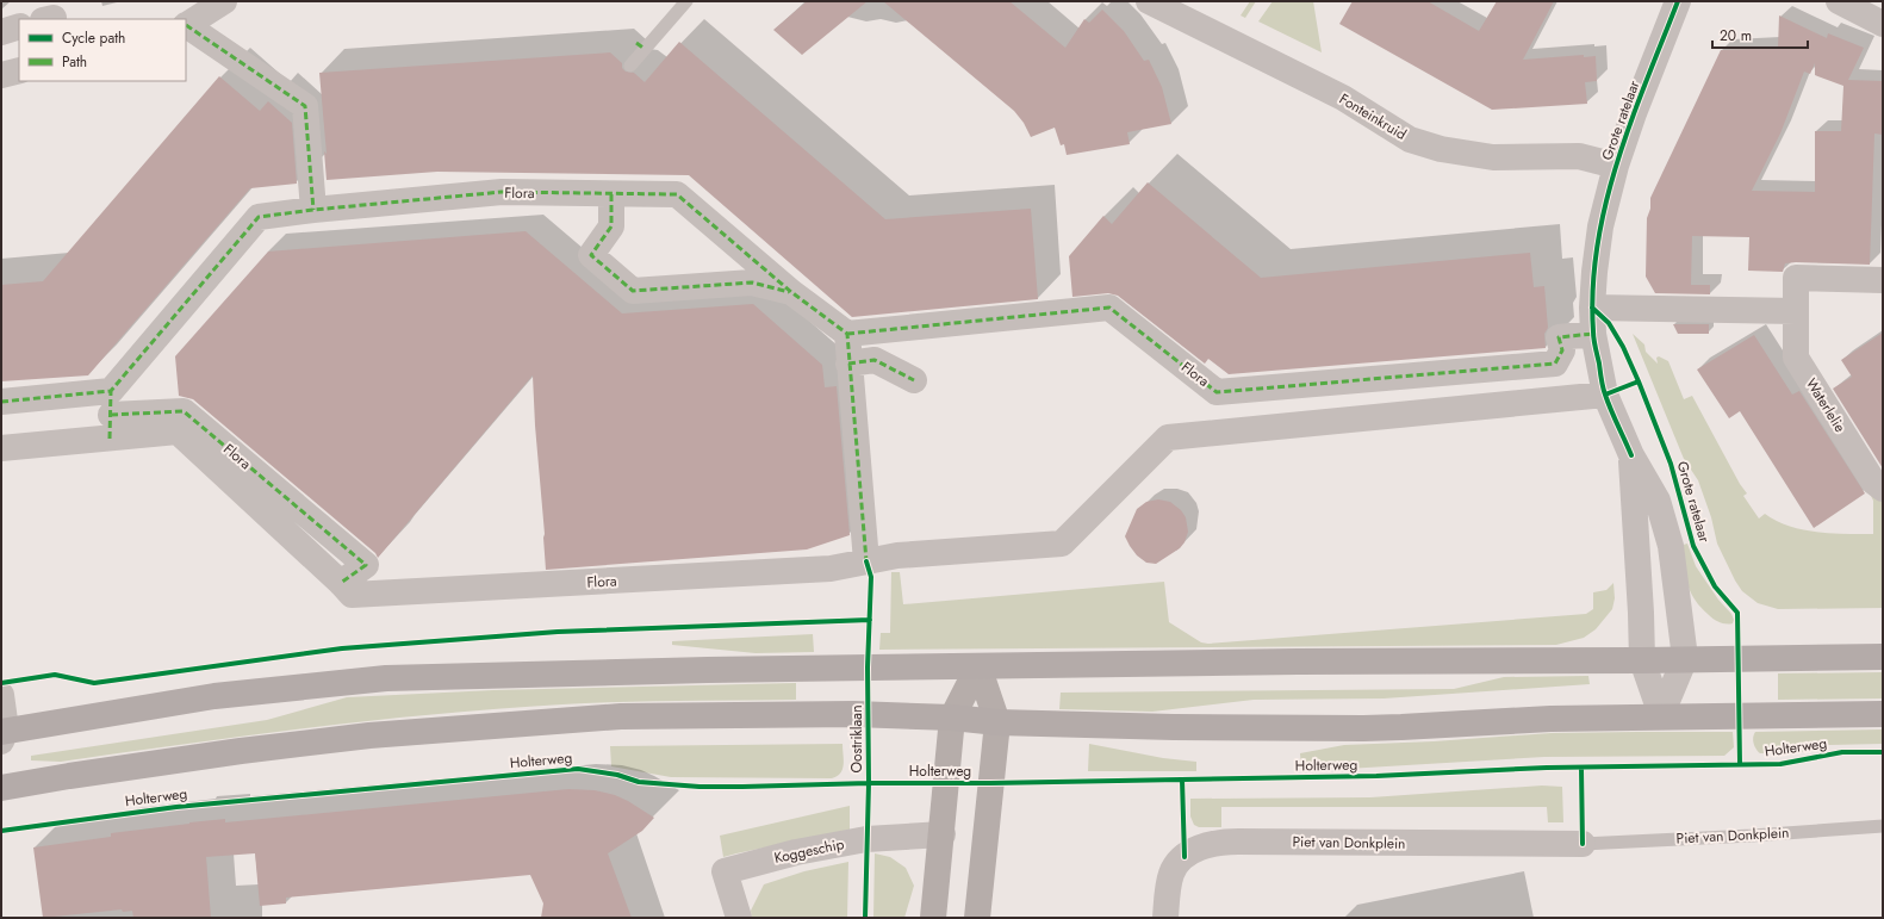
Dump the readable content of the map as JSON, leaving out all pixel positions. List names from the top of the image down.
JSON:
{
  "streets": {
    "main road": ["Holterweg"],
    "street": [
      "Fonteinkruid",
      "Grote ratelaar",
      "Flora",
      "Waterlelie",
      "Piet van Donkplein",
      "Koggeschip"
    ],
    "cycle path": ["Oostriklaan"]
  },
  "crossings": [
    ["Fonteinkruid", "Grote ratelaar"],
    ["Grote ratelaar", "Flora"],
    ["Grote ratelaar", "Holterweg"]
  ],
  "legend": ["Cycle path", "Path"],
  "scale_bar": "20 m"
}
